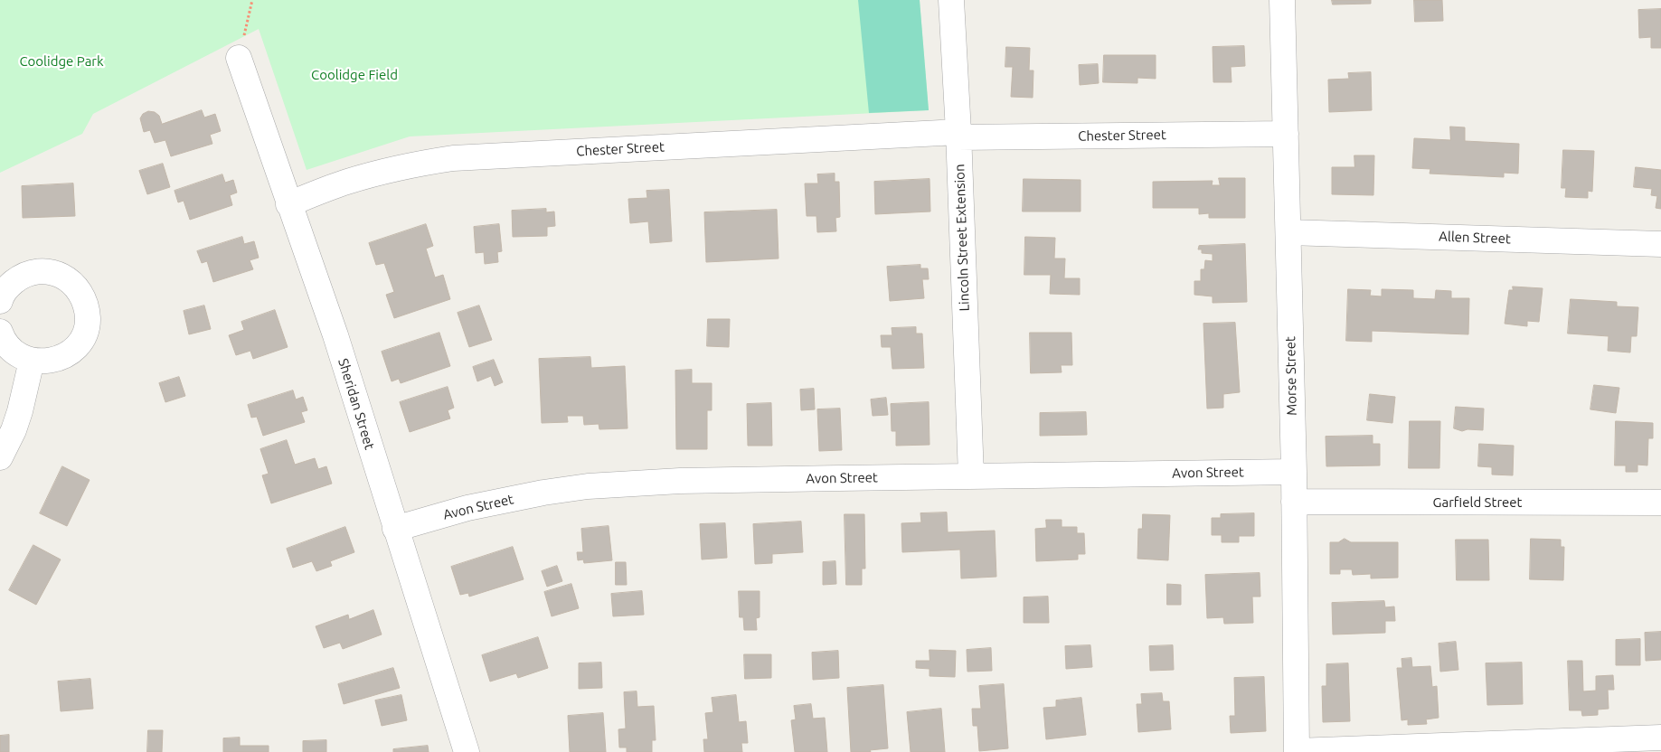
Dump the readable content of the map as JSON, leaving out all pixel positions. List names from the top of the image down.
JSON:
{
  "streets": {
    "street": [
      "Chester Street",
      "Lincoln Street Extension",
      "Allen Street",
      "Morse Street",
      "Sheridan Street",
      "Avon Street",
      "Garfield Street"
    ]
  },
  "crossings": [
    ["Chester Street", "Lincoln Street Extension"],
    ["Chester Street", "Morse Street"],
    ["Chester Street", "Sheridan Street"],
    ["Lincoln Street Extension", "Avon Street"],
    ["Allen Street", "Morse Street"],
    ["Morse Street", "Avon Street"],
    ["Morse Street", "Garfield Street"],
    ["Sheridan Street", "Avon Street"]
  ],
  "parks": ["Coolidge Park", "Coolidge Field"]
}
